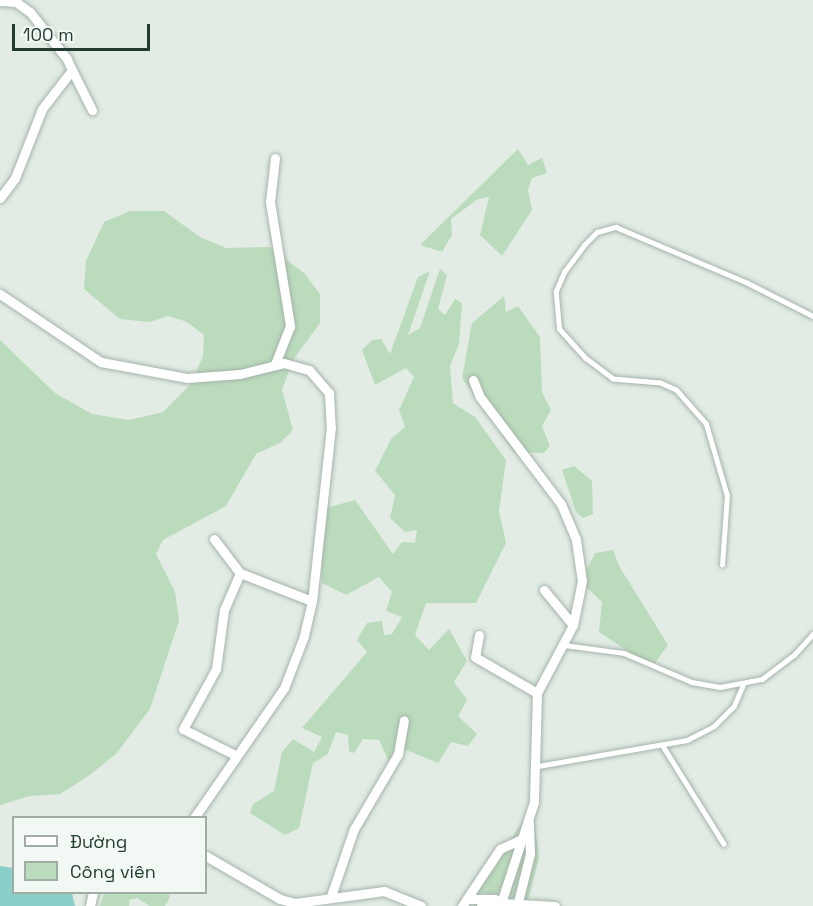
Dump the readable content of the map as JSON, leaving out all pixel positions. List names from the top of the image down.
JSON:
{
  "legend": ["Đường", "Công viên"],
  "scale_bar": "100 m"
}
